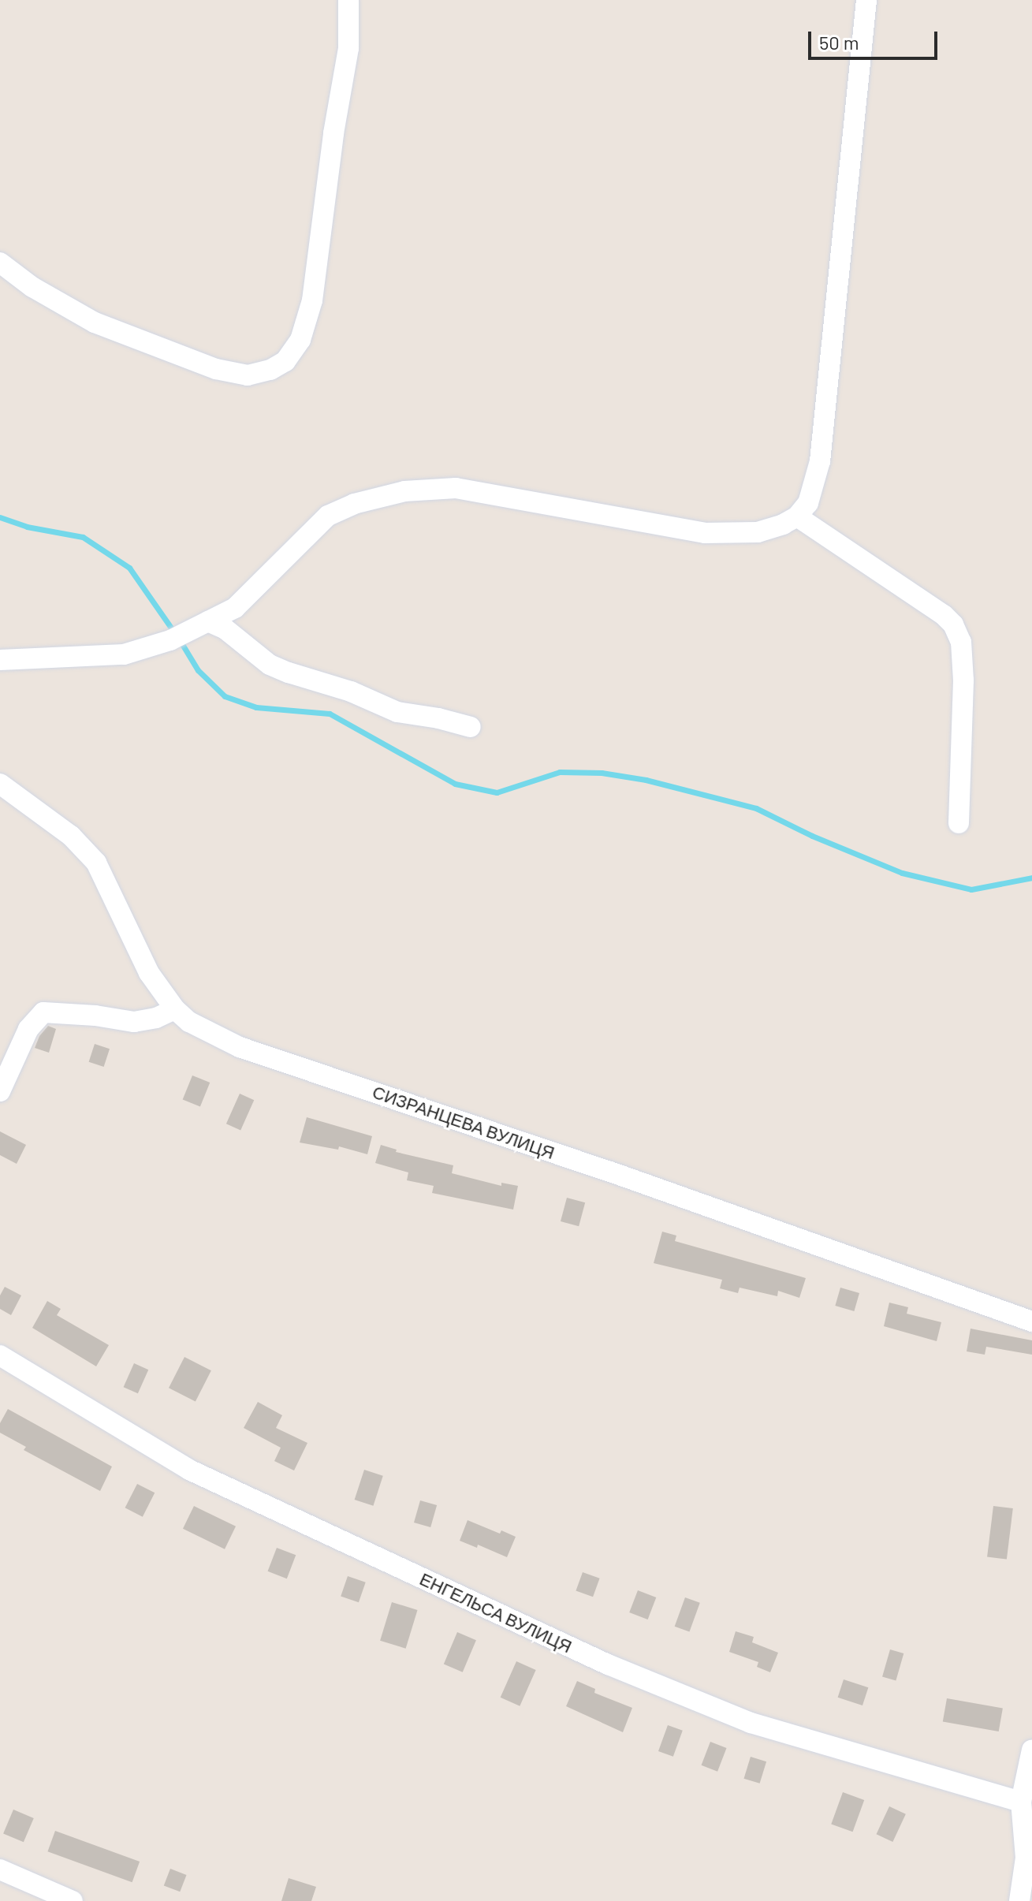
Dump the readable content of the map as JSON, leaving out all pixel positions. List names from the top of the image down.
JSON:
{
  "streets": {
    "street": ["СИЗРАНЦЕВА ВУЛИЦЯ", "ЕНГЕЛЬСА ВУЛИЦЯ"]
  },
  "scale_bar": "50 m"
}
